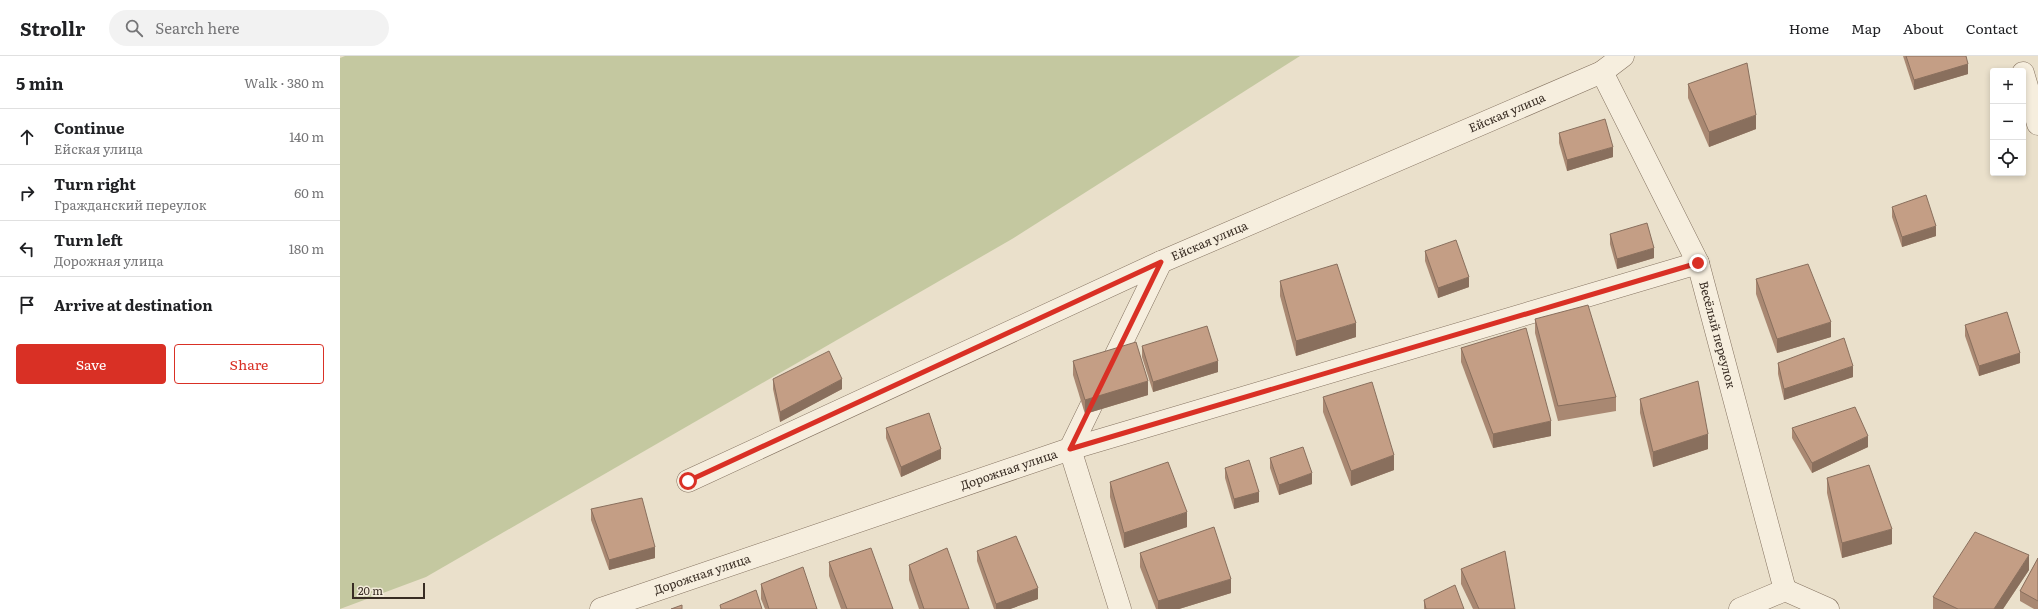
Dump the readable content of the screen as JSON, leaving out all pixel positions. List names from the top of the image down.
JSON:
{
  "streets": {
    "street": ["Ейская улица", "Весёлый переулок", "Дорожная улица"]
  },
  "crossings": [
    ["Ейская улица", "Весёлый переулок"],
    ["Весёлый переулок", "Дорожная улица"]
  ],
  "scale_bar": "20 m",
  "page": {
    "header": "Strollr",
    "search": "Search here",
    "nav": [
      "Home",
      "Map",
      "About",
      "Contact"
    ],
    "heading": ["5 min", "Walk · 380 m"],
    "map_buttons": ["+", "−"],
    "list": [
      ["Continue", "Ейская улица", "140 m"],
      ["Turn right", "Гражданский переулок", "60 m"],
      ["Turn left", "Дорожная улица", "180 m"],
      "Arrive at destination"
    ],
    "buttons": ["Save", "Share"],
    "scale": "20 m"
  }
}
